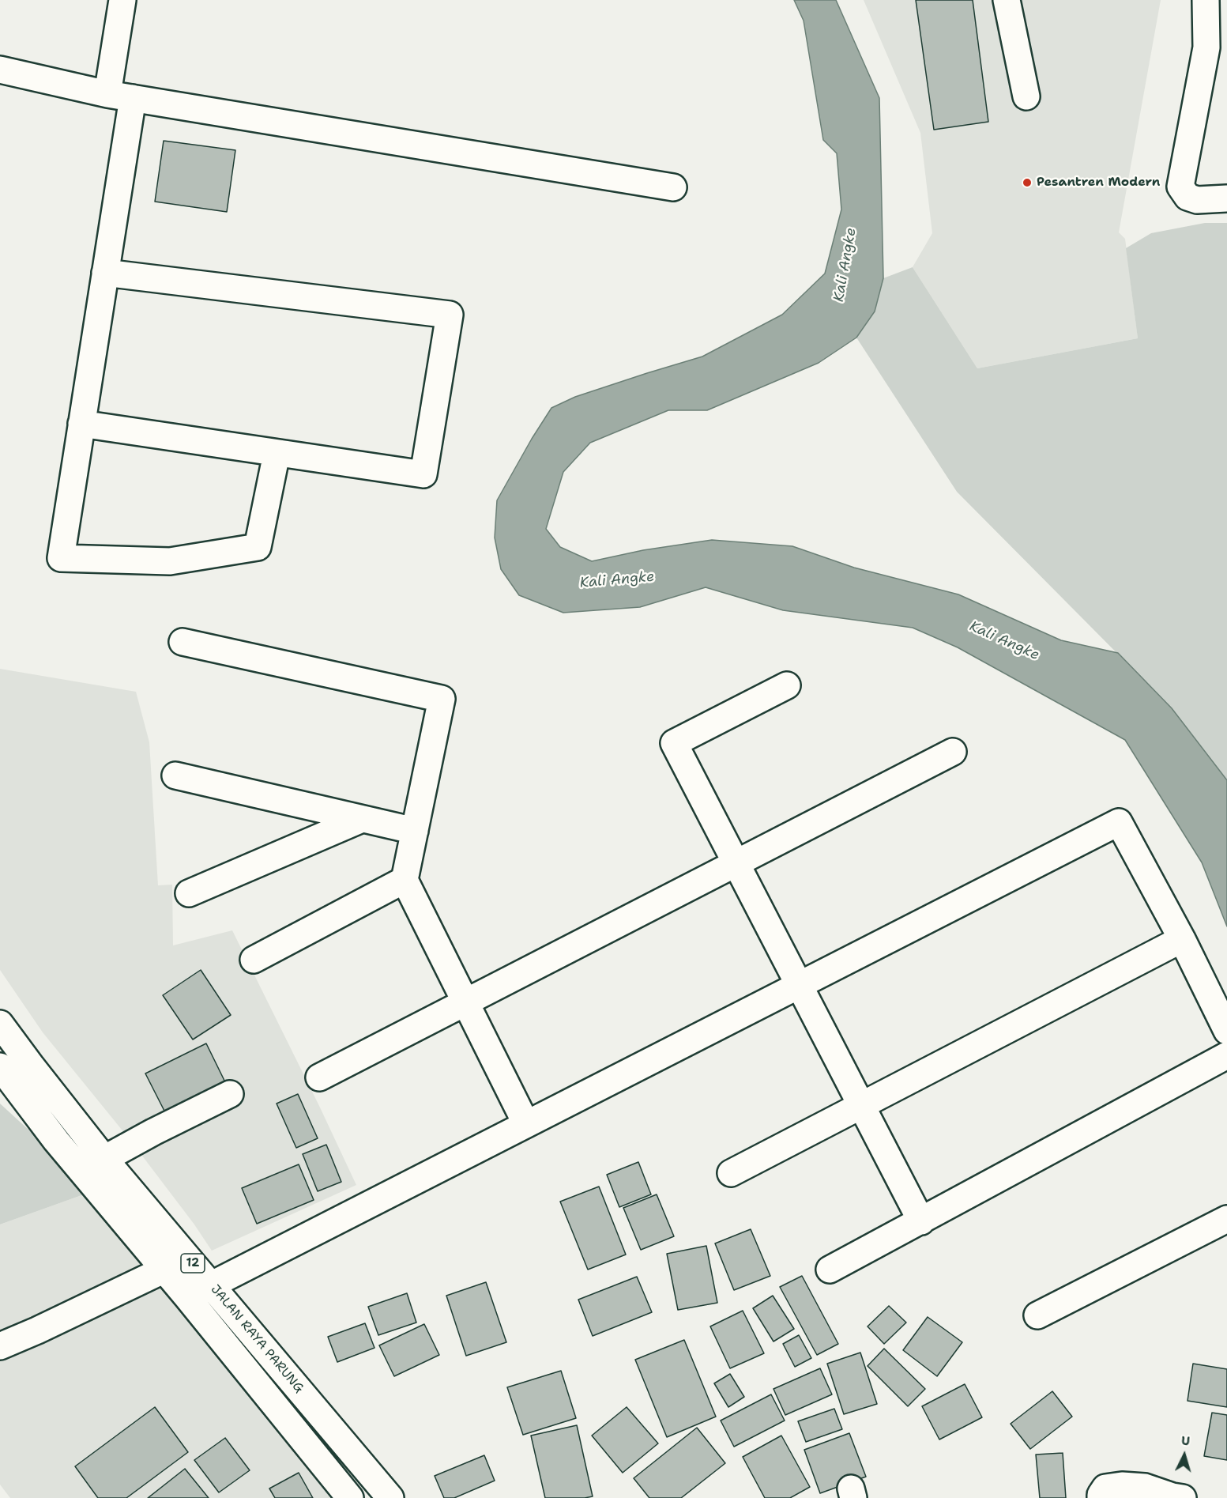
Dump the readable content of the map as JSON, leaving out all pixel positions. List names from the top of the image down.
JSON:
{
  "streets": {
    "main road": ["12", "JALAN RAYA PARUNG"]
  },
  "water": ["Kali Angke"],
  "places": ["Pesantren Modern"],
  "north": "top"
}
